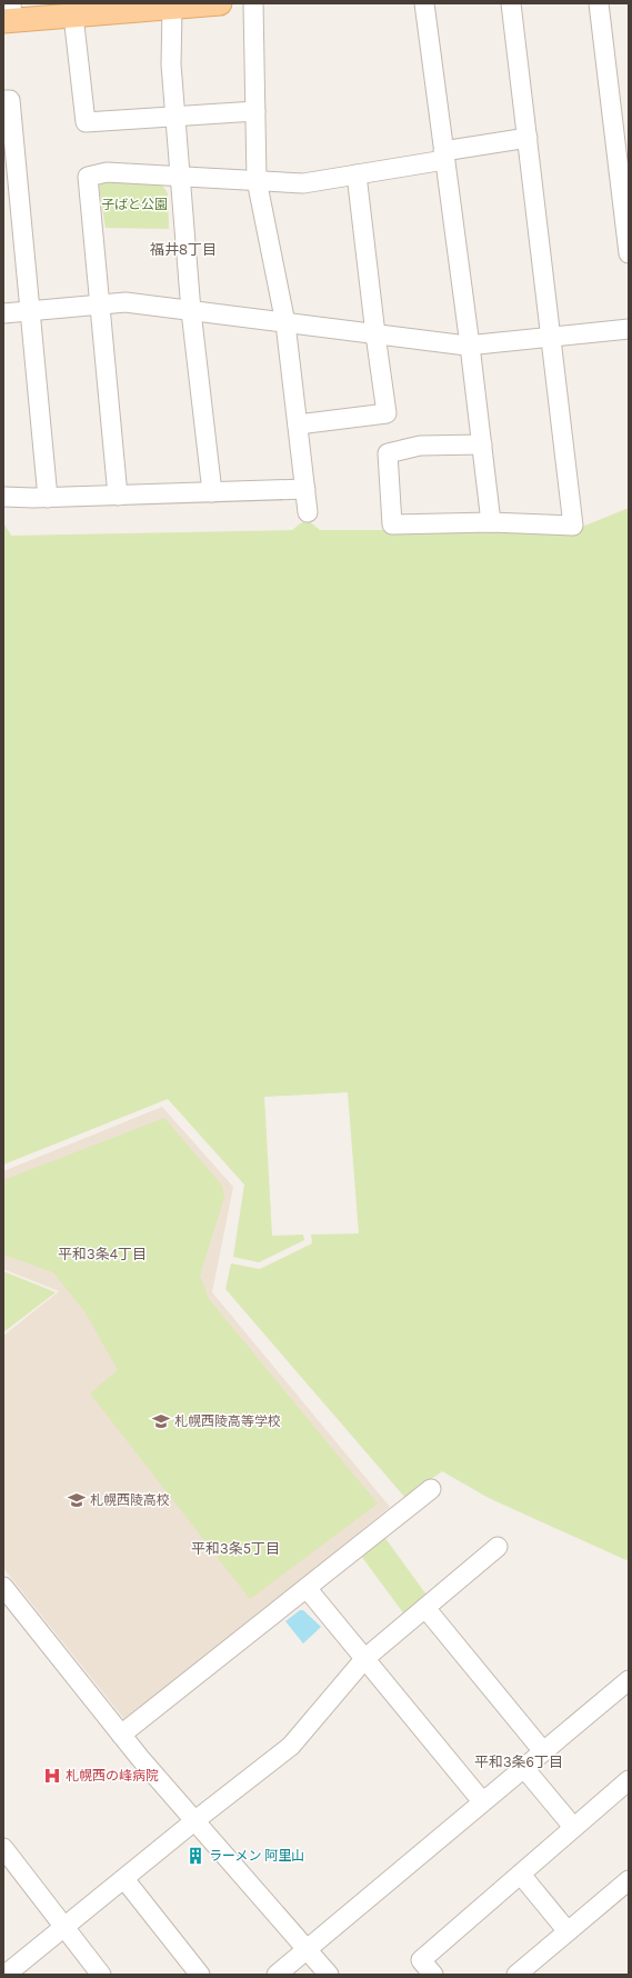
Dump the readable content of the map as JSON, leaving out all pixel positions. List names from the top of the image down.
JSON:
{
  "districts": [
    "福井8丁目",
    "平和3条4丁目",
    "平和3条5丁目",
    "平和3条6丁目"
  ],
  "parks": ["子ばと公園"],
  "places": {
    "school or university": ["札幌西陵高等学校", "札幌西陵高校"],
    "hospital": ["札幌西の峰病院"],
    "building": ["ラーメン 阿里山"]
  }
}
